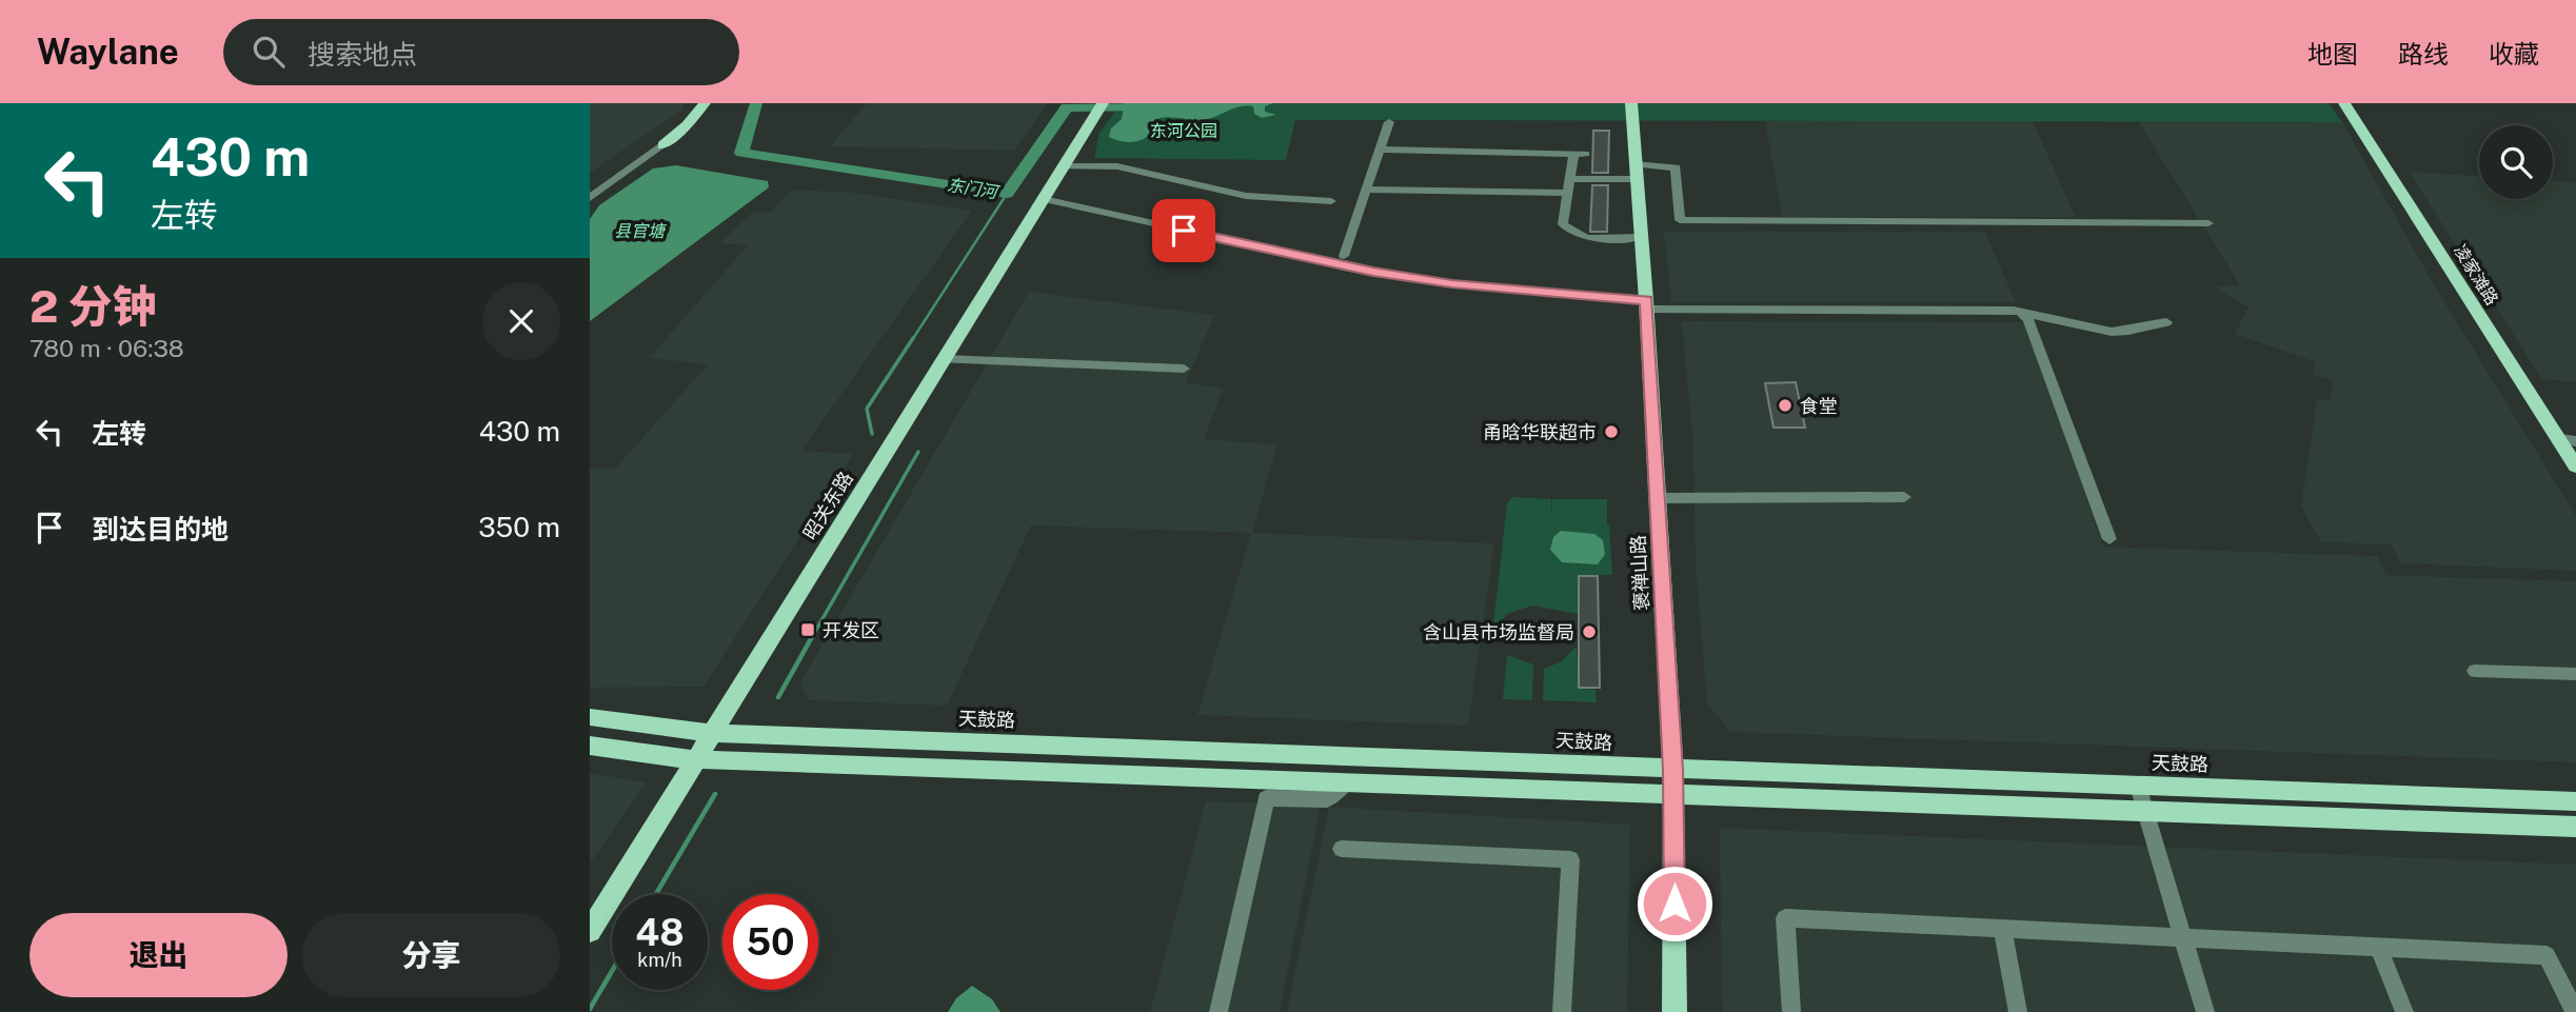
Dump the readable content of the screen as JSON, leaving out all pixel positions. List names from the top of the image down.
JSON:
{
  "streets": {
    "main road": [
      "凌家滩路",
      "昭关东路",
      "褒禅山路",
      "天鼓路"
    ]
  },
  "crossings": [
    ["昭关东路", "天鼓路"],
    ["褒禅山路", "天鼓路"]
  ],
  "water": ["东门河", "县官塘"],
  "parks": ["东河公园"],
  "places": {
    "other": ["食堂", "甬晗华联超市", "含山县市场监督局"],
    "transit": ["开发区"]
  },
  "page": {
    "header": "Waylane",
    "search": "搜索地点",
    "nav": ["地图", "路线", "收藏"],
    "turn": ["430 m", "左转"],
    "heading": ["2 分钟", "780 m · 06:38"],
    "list": [
      {
        "name": "左转",
        "value": "430 m"
      },
      {
        "name": "到达目的地",
        "value": "350 m"
      }
    ],
    "speed": "48 km/h",
    "limit": "50",
    "buttons": ["退出", "分享"]
  }
}
